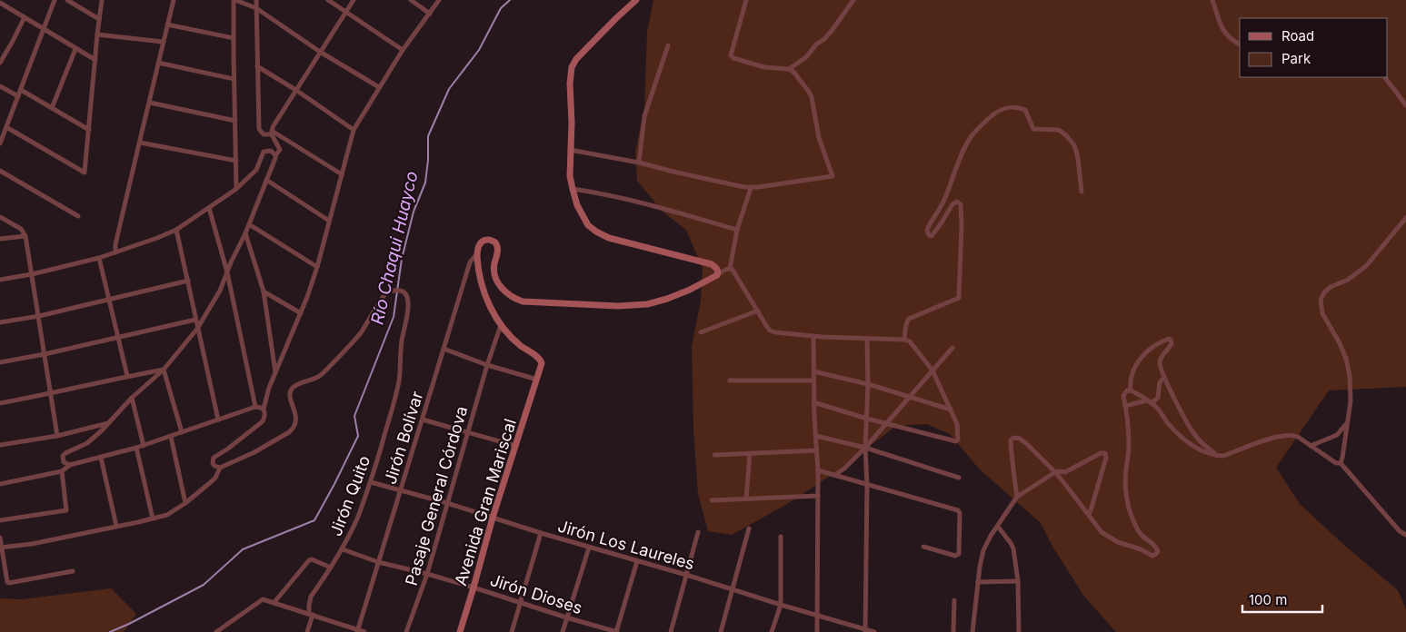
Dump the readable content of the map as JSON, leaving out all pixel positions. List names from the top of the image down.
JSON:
{
  "streets": {
    "street": [
      "Jirón Bolívar",
      "Jirón Quito",
      "Pasaje General Córdova",
      "Avenida Gran Mariscal",
      "Jirón Los Laureles",
      "Jirón Dioses"
    ]
  },
  "crossings": [
    ["Jirón Bolívar", "Jirón Los Laureles"],
    ["Jirón Bolívar", "Jirón Dioses"],
    ["Jirón Quito", "Jirón Los Laureles"],
    ["Jirón Quito", "Jirón Dioses"],
    ["Pasaje General Córdova", "Avenida Gran Mariscal"],
    ["Pasaje General Córdova", "Jirón Los Laureles"],
    ["Pasaje General Córdova", "Jirón Dioses"],
    ["Avenida Gran Mariscal", "Jirón Los Laureles"],
    ["Avenida Gran Mariscal", "Jirón Dioses"]
  ],
  "water": ["Río Chaqui Huayco"],
  "legend": ["Road", "Park"],
  "scale_bar": "100 m"
}
